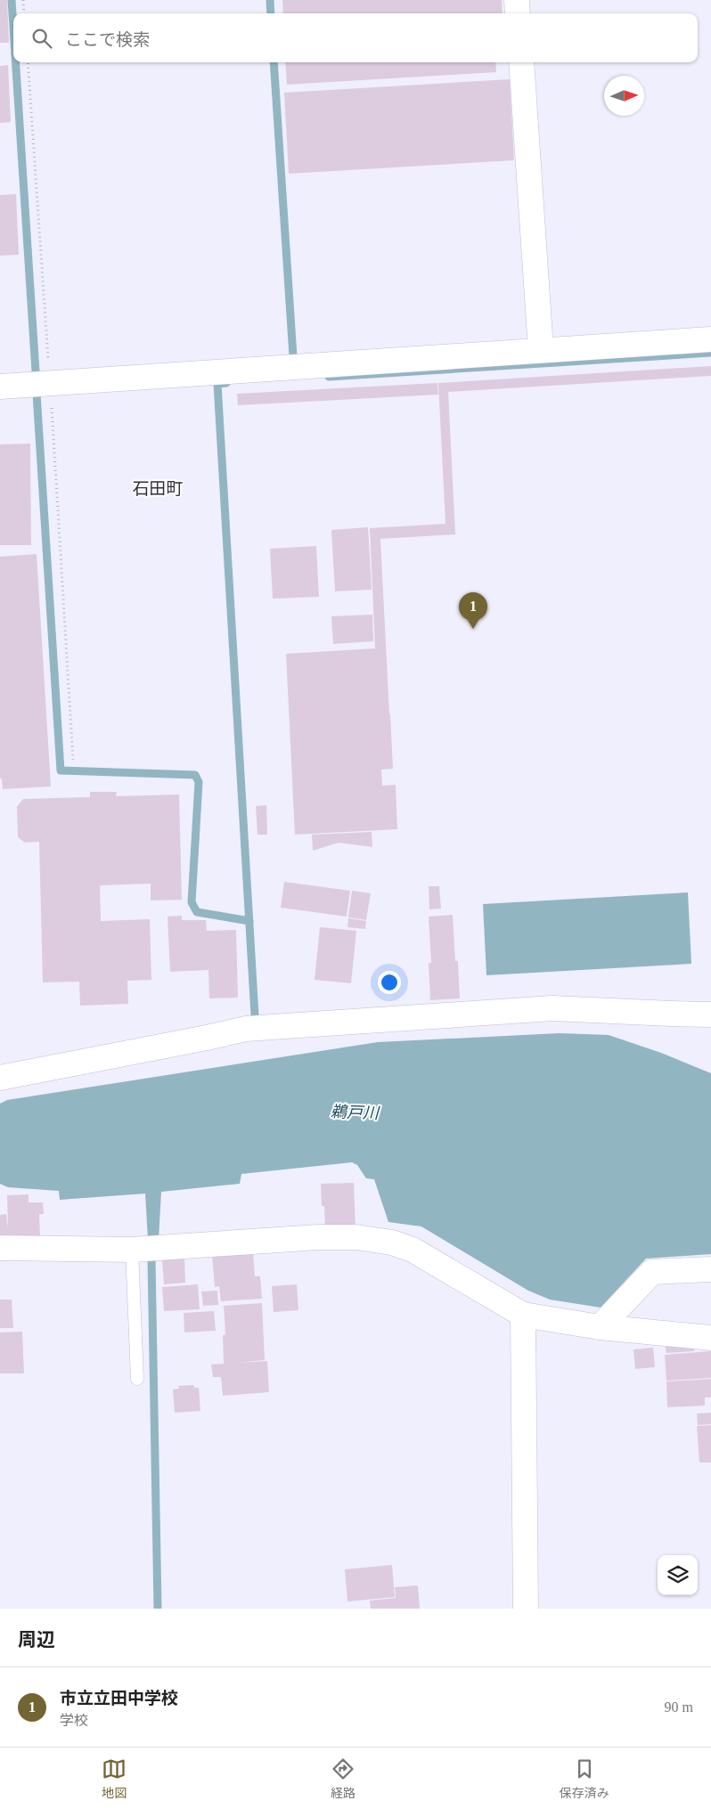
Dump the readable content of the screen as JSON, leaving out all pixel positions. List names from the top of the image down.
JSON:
{
  "districts": ["石田町"],
  "water": ["鵜戸川"],
  "north": "right",
  "page": {
    "search": "ここで検索",
    "pins": "1",
    "heading": "周辺",
    "list": [
      {
        "mark": "1",
        "name": "市立立田中学校",
        "note": "学校",
        "value": "90 m"
      }
    ],
    "nav": ["地図", "経路", "保存済み"]
  }
}
